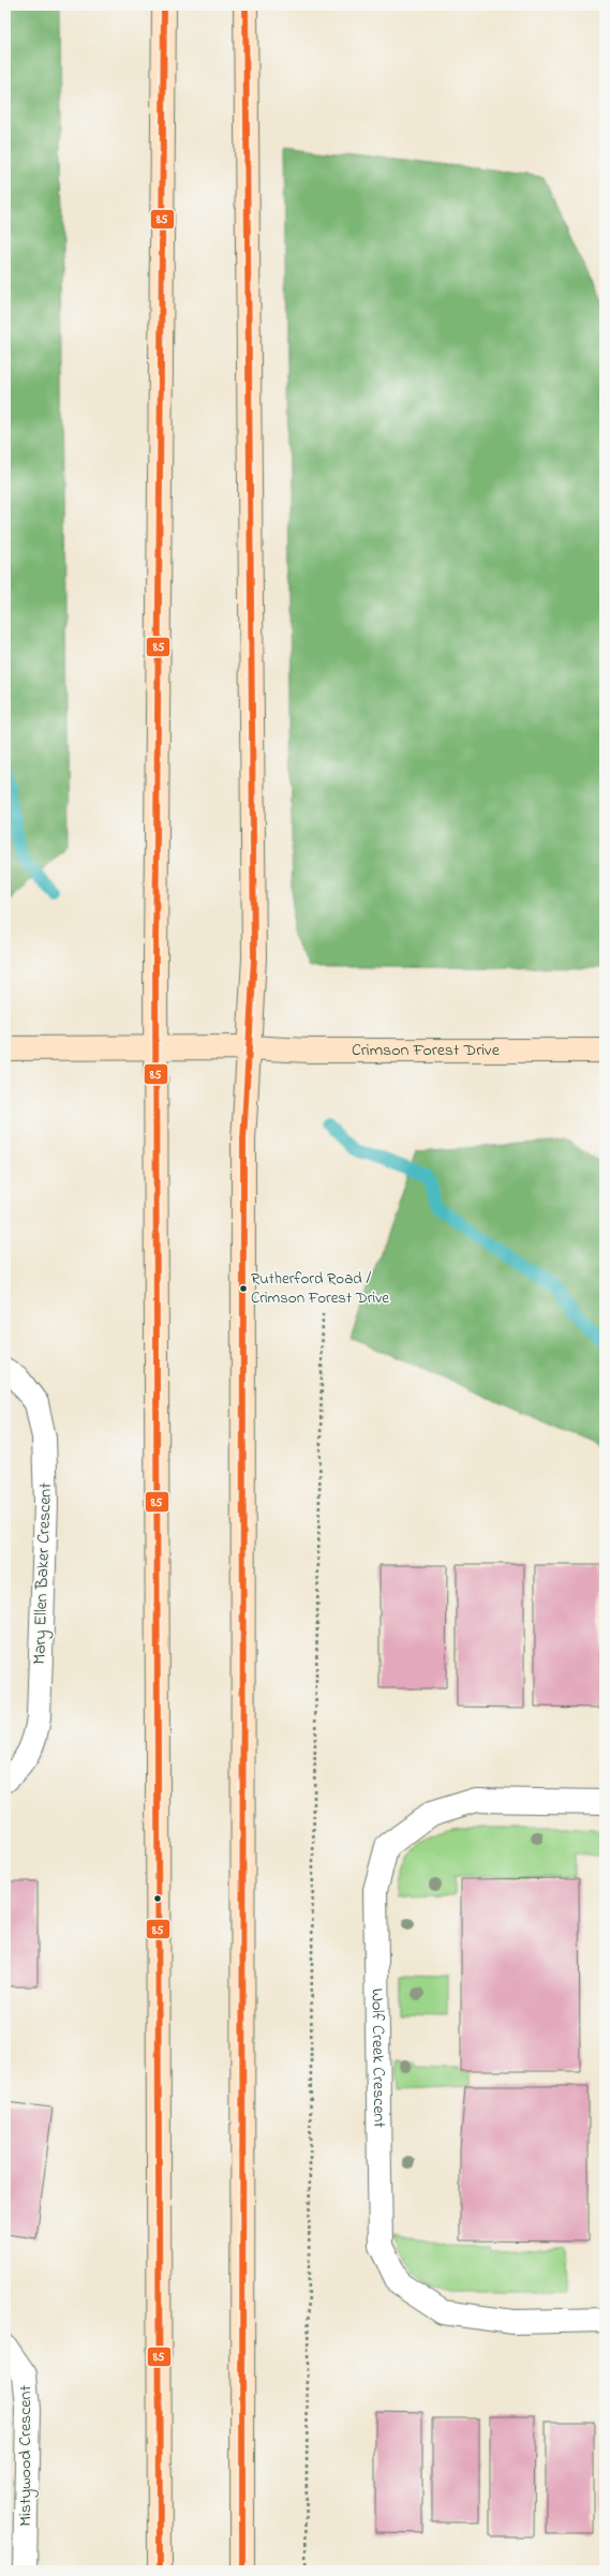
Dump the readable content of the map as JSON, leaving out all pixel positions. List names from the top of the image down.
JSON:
{
  "streets": {
    "main road": ["Crimson Forest Drive"],
    "street": ["Mary Ellen Baker Crescent", "Wolf Creek Crescent", "Mistywood Crescent"]
  },
  "places": ["Rutherford Road / Crimson Forest Drive"],
  "lines": ["transit line 85"]
}
